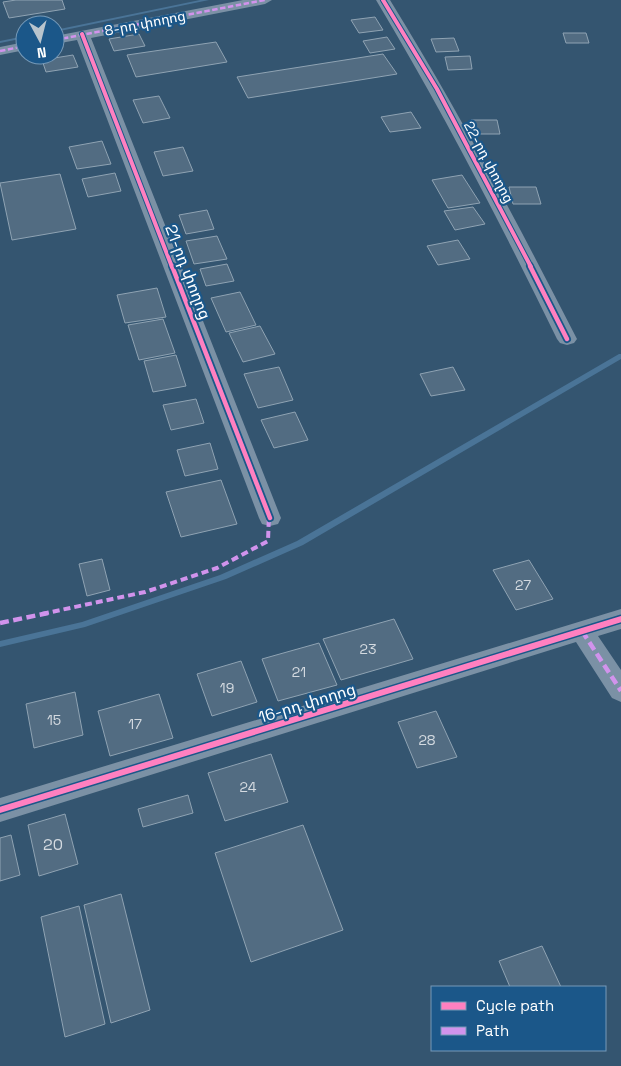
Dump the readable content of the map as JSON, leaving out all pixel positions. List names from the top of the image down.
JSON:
{
  "streets": {
    "street": [
      "8-րդ փողոց",
      "22-րդ փողոց",
      "21-րդ փողոց",
      "16-րդ փողոց"
    ]
  },
  "crossings": [
    ["8-րդ փողոց", "21-րդ փողոց"]
  ],
  "house_numbers": [
    "27",
    "23",
    "21",
    "19",
    "15",
    "17",
    "28",
    "24",
    "20"
  ],
  "legend": ["Cycle path", "Path"],
  "north": "bottom"
}
